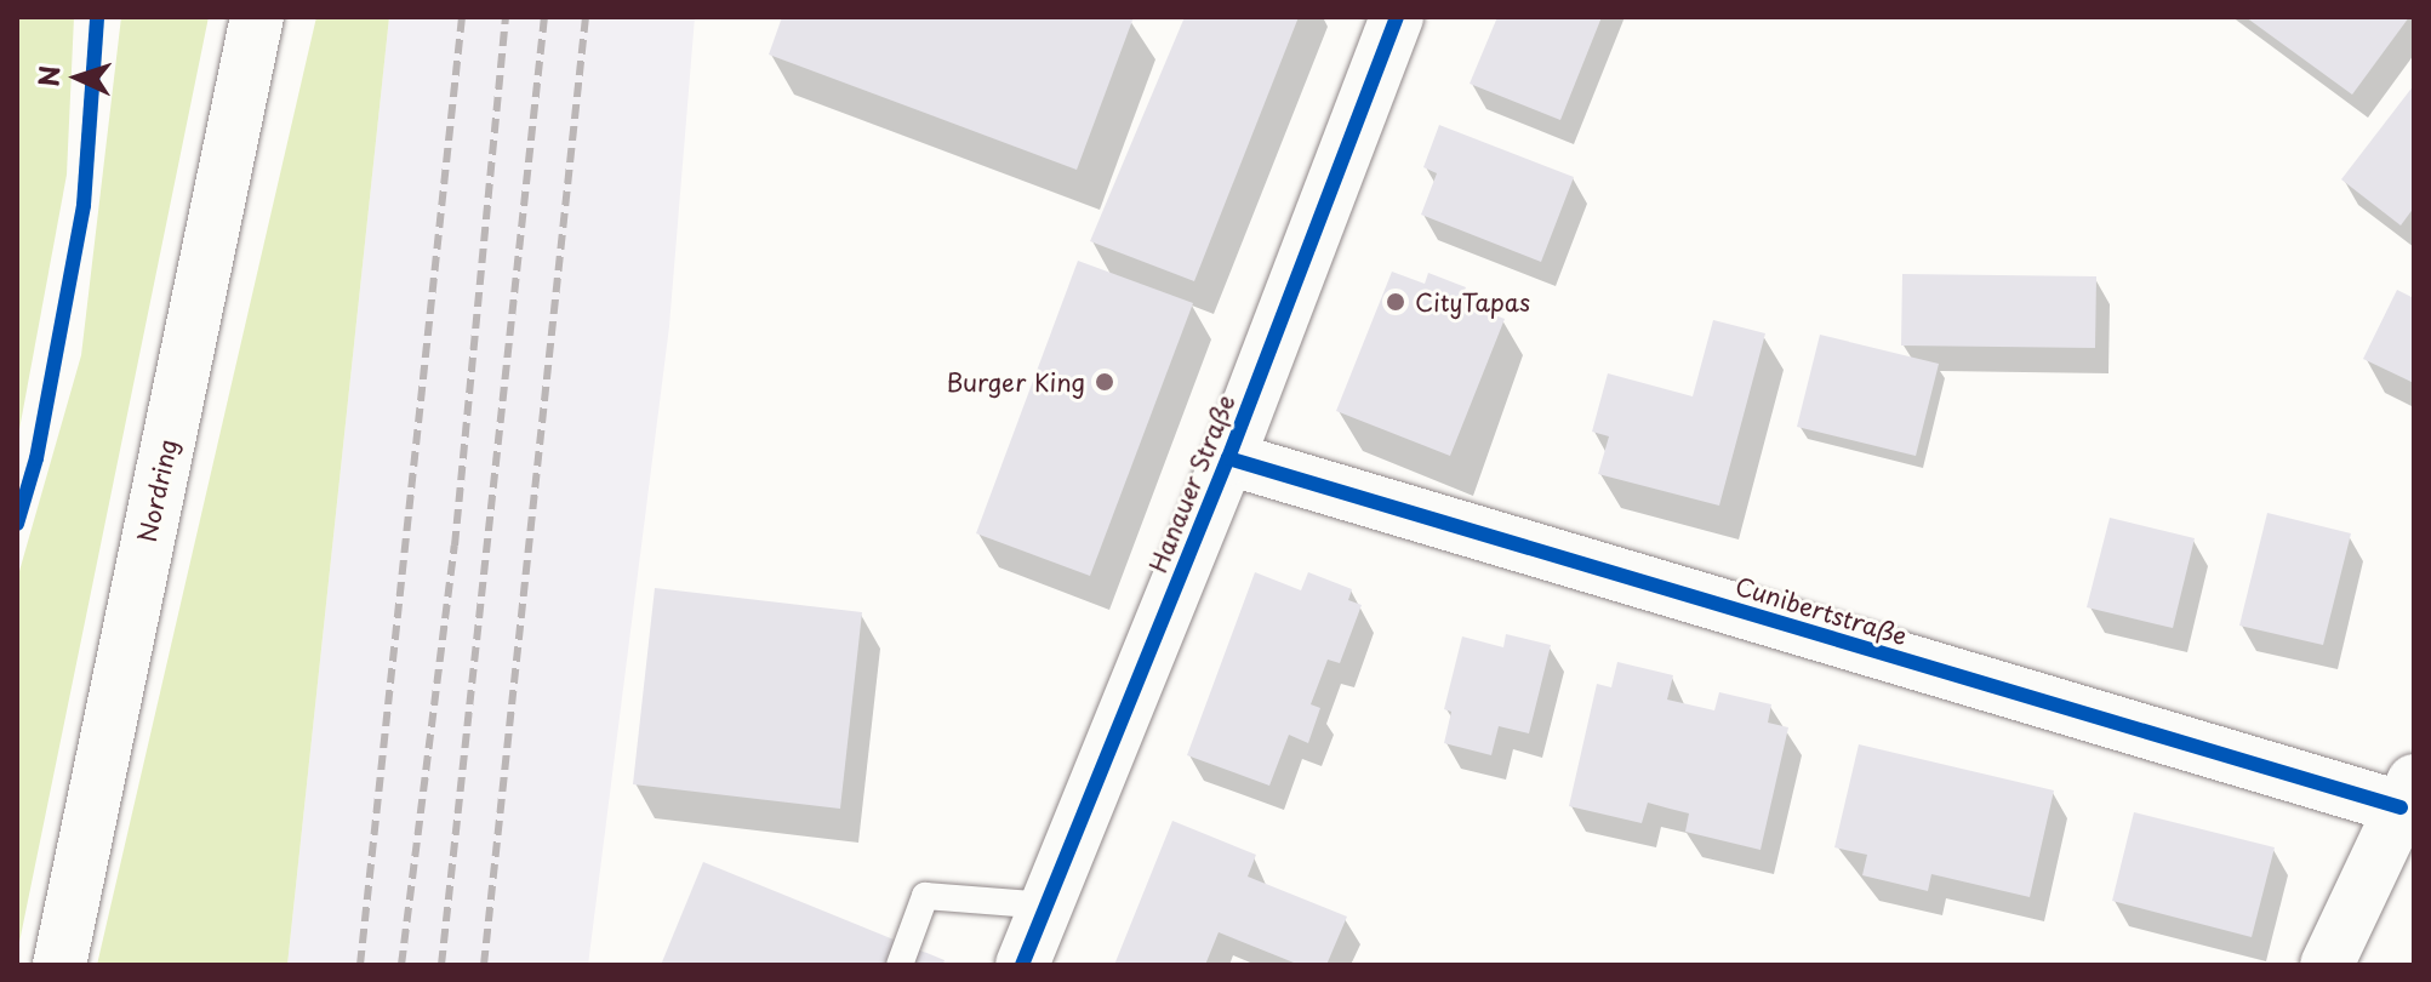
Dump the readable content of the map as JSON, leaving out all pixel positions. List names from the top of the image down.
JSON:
{
  "streets": {
    "main road": ["Hanauer Straße", "Nordring", "Cunibertstraße"]
  },
  "crossings": [
    ["Hanauer Straße", "Cunibertstraße"]
  ],
  "places": ["CityTapas", "Burger King"],
  "north": "left"
}
